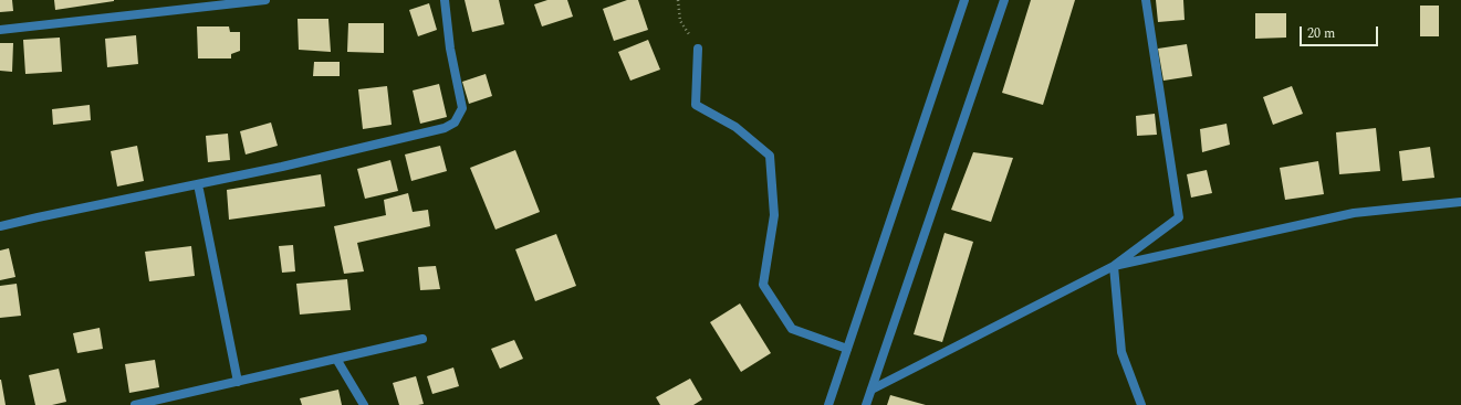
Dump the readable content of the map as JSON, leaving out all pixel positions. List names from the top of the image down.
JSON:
{
  "scale_bar": "20 m"
}
